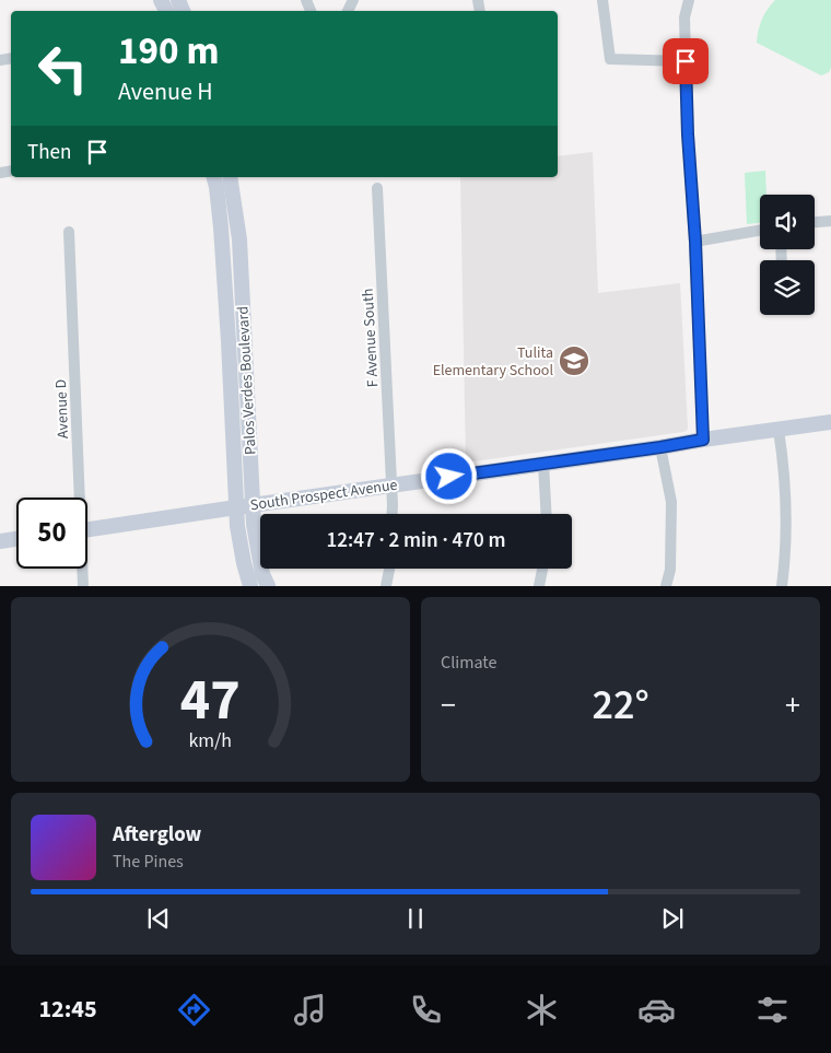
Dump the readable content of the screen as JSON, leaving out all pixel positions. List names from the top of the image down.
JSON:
{
  "streets": {
    "main road": ["Palos Verdes Boulevard", "South Prospect Avenue"],
    "street": ["F Avenue South", "Avenue D"]
  },
  "crossings": [
    ["F Avenue South", "South Prospect Avenue"],
    ["Palos Verdes Boulevard", "South Prospect Avenue"]
  ],
  "places": {
    "school or university": ["Tulita Elementary School"]
  },
  "page": {
    "turn": ["190 m", "Avenue H"],
    "then": "Then",
    "limit": "50",
    "trip": "12:47 · 2 min · 470 m",
    "tile": "Climate",
    "heat": ["−", "22°", "+"],
    "song": ["Afterglow", "The Pines"],
    "tabs": "12:45",
    "gauge": ["47", "km/h"]
  }
}
